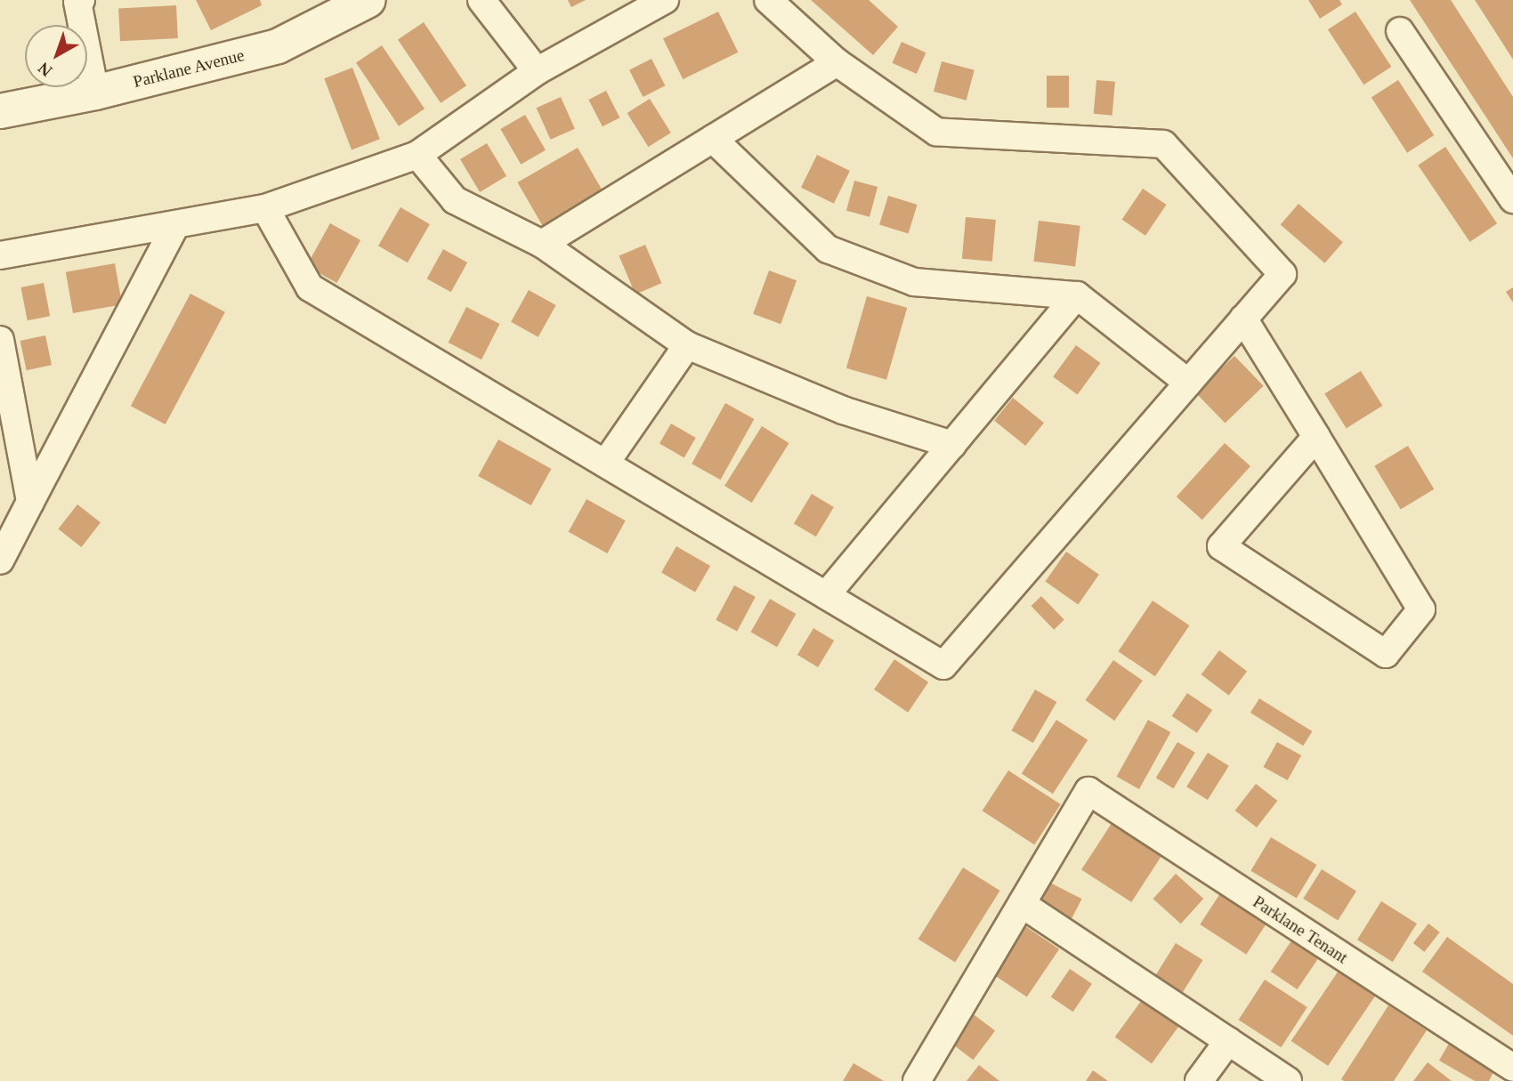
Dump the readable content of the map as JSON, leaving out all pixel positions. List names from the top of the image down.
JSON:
{
  "streets": {
    "street": ["Parklane Avenue", "Parklane Tenant"]
  },
  "north": "bottom left"
}
